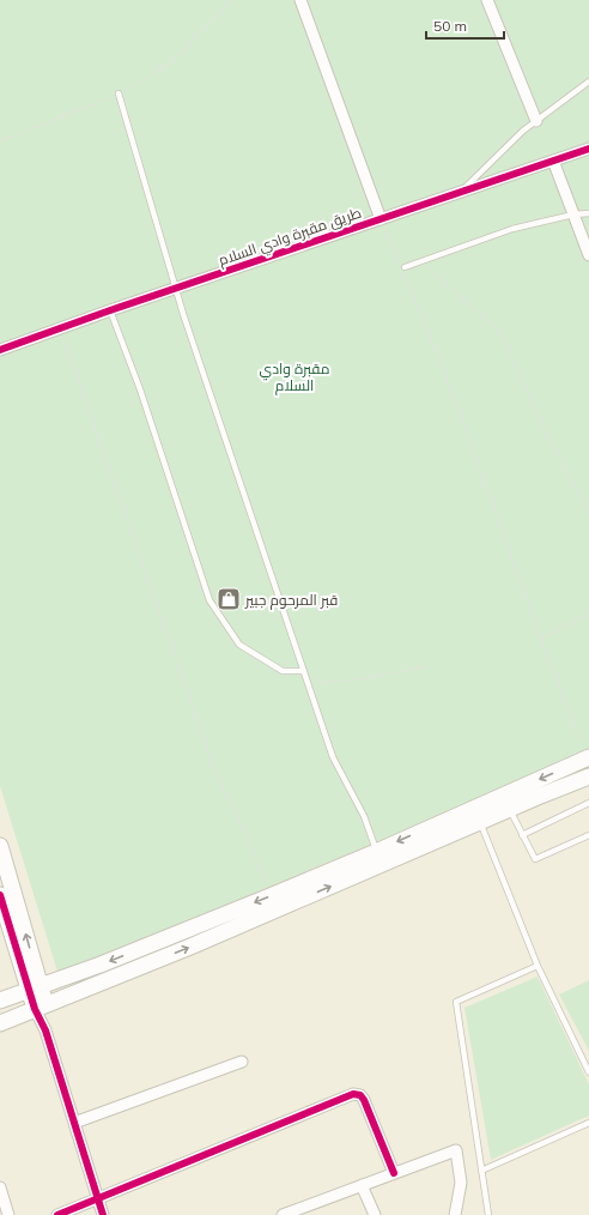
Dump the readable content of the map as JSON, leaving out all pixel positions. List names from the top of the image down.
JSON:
{
  "streets": {
    "street": ["طريق مقبرة وادي السلام"]
  },
  "parks": ["مقبرة وادي السلام"],
  "places": {
    "shop": ["قبر المرحوم جبير"]
  },
  "scale_bar": "50 m"
}
